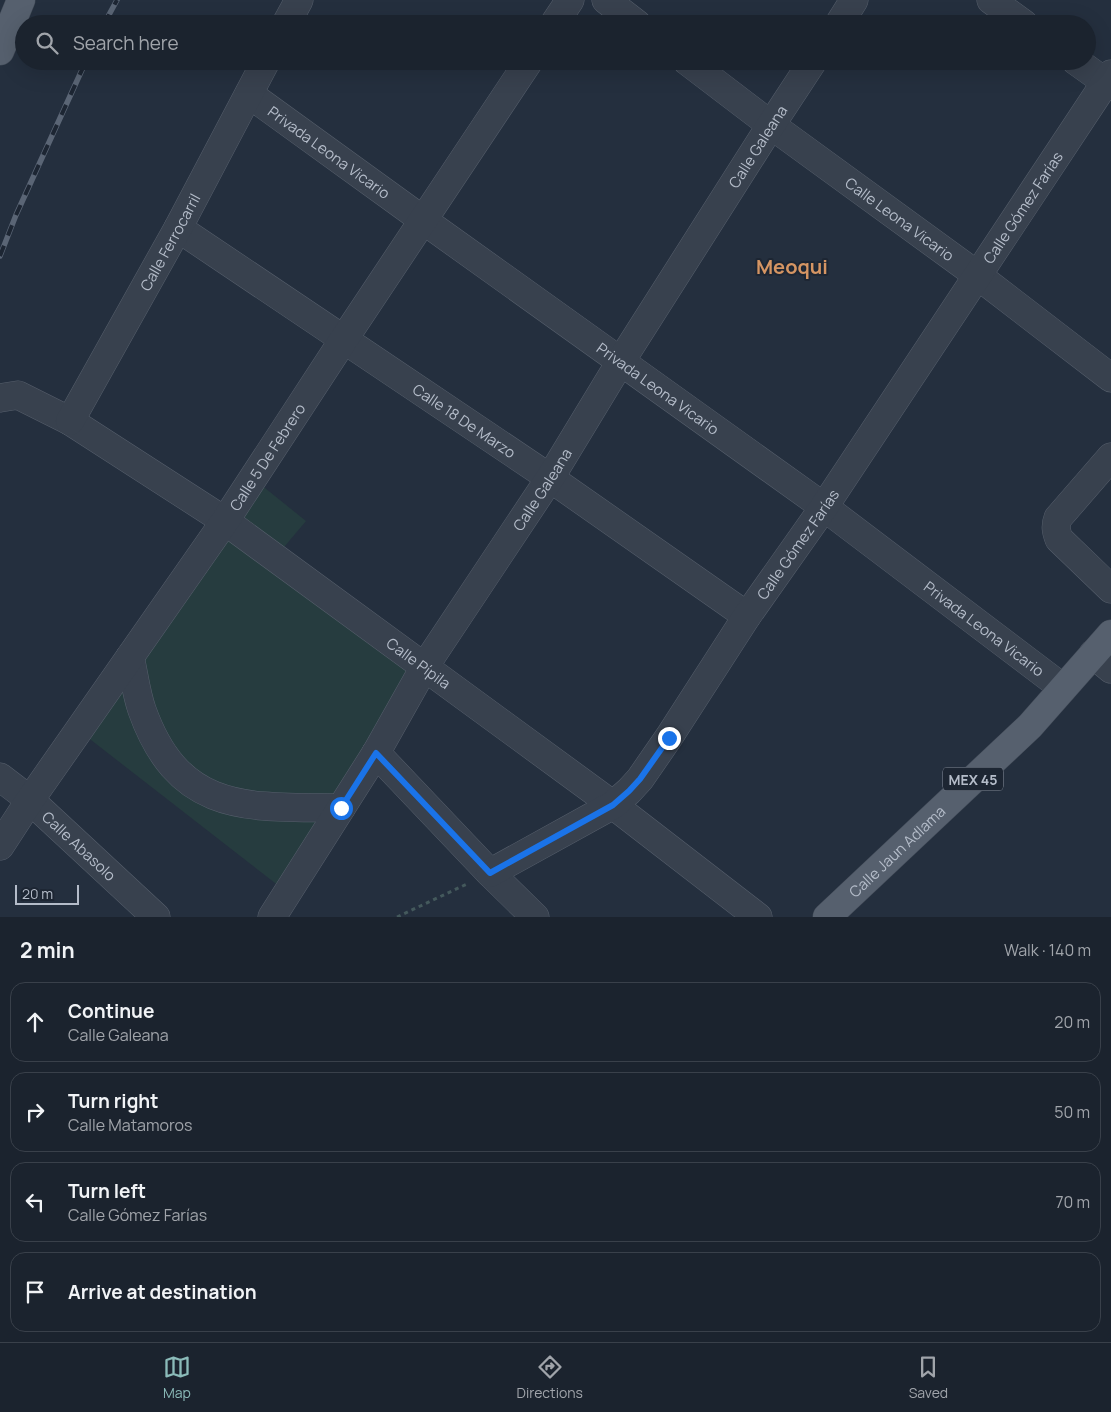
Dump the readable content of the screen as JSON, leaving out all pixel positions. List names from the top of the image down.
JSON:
{
  "streets": {
    "main road": ["MEX 45", "Calle Jaun Adlama"],
    "street": [
      "Calle Galeana",
      "Privada Leona Vicario",
      "Calle Gómez Farías",
      "Calle Leona Vicario",
      "Calle Ferrocarril",
      "Calle 18 De Marzo",
      "Calle 5 De Febrero",
      "Calle Pípila",
      "Calle Abasolo"
    ]
  },
  "crossings": [
    ["Calle Galeana", "Privada Leona Vicario"],
    ["Calle Galeana", "Calle Leona Vicario"],
    ["Calle Galeana", "Calle 18 De Marzo"],
    ["Calle Galeana", "Calle Pípila"],
    ["Privada Leona Vicario", "Calle Gómez Farías"],
    ["Privada Leona Vicario", "Calle Ferrocarril"],
    ["Privada Leona Vicario", "Calle 5 De Febrero"],
    ["Privada Leona Vicario", "Calle Jaun Adlama"],
    ["Calle Gómez Farías", "Calle Leona Vicario"],
    ["Calle Gómez Farías", "Calle 18 De Marzo"],
    ["Calle Gómez Farías", "Calle Pípila"],
    ["Calle Ferrocarril", "Calle 18 De Marzo"],
    ["Calle Ferrocarril", "Calle Pípila"],
    ["Calle 18 De Marzo", "Calle 5 De Febrero"],
    ["Calle 5 De Febrero", "Calle Pípila"],
    ["Calle 5 De Febrero", "Calle Abasolo"]
  ],
  "districts": ["Meoqui"],
  "scale_bar": "20 m",
  "page": {
    "search": "Search here",
    "scale": "20 m",
    "heading": ["2 min", "Walk · 140 m"],
    "list": [
      ["Continue", "Calle Galeana", "20 m"],
      ["Turn right", "Calle Matamoros", "50 m"],
      ["Turn left", "Calle Gómez Farías", "70 m"],
      "Arrive at destination"
    ],
    "nav": ["Map", "Directions", "Saved"]
  }
}
